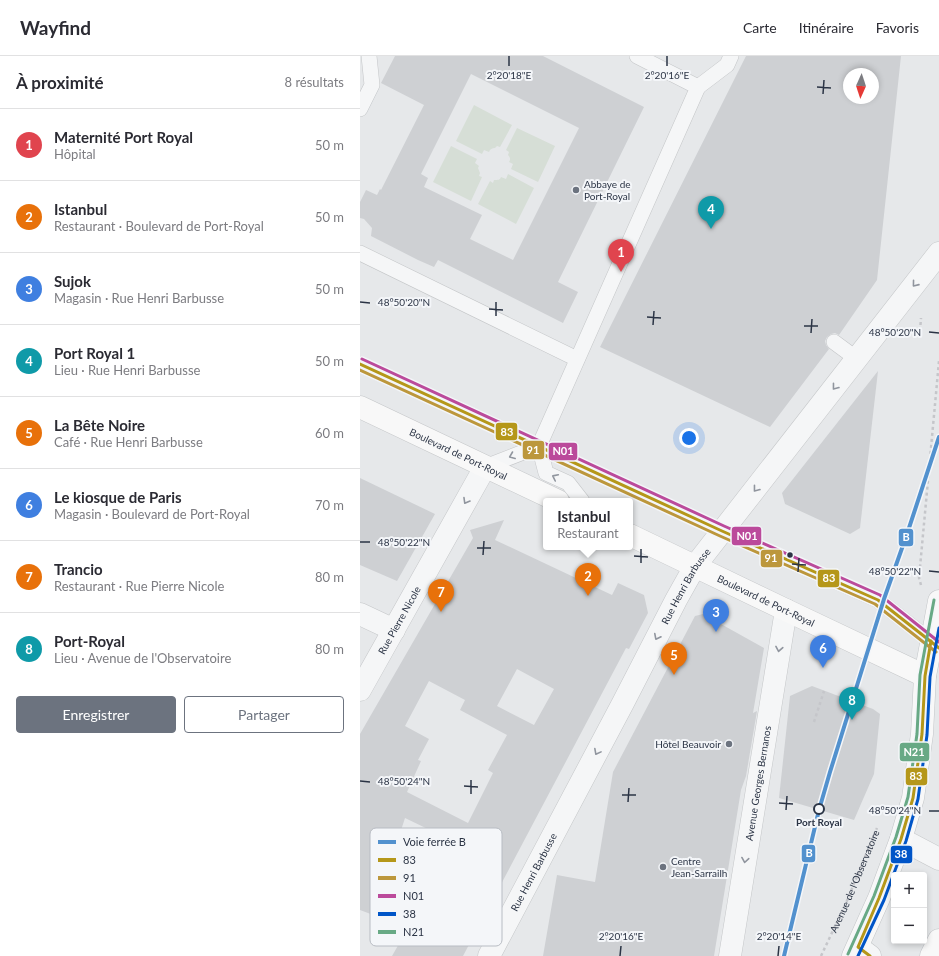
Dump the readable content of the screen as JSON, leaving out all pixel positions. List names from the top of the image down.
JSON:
{
  "streets": {
    "main road": ["Boulevard de Port-Royal"],
    "street": ["Rue Henri Barbusse", "Rue Pierre Nicole", "Avenue Georges Bernanos"],
    "path": ["Avenue de l'Observatoire"]
  },
  "crossings": [
    ["Boulevard de Port-Royal", "Rue Henri Barbusse"],
    ["Boulevard de Port-Royal", "Rue Pierre Nicole"],
    ["Boulevard de Port-Royal", "Avenue Georges Bernanos"]
  ],
  "one_way": ["Rue Henri Barbusse", "Rue Pierre Nicole", "Avenue Georges Bernanos"],
  "places": [
    "Abbaye de Port-Royal",
    "Hôtel Beauvoir",
    "Port Royal",
    "Centre Jean-Sarrailh"
  ],
  "lines": [
    "transit line N01",
    "transit line 83",
    "transit line 91",
    "rail line B",
    "transit line N21",
    "transit line 38"
  ],
  "legend": [
    "Voie ferrée B",
    "83",
    "91",
    "N01",
    "38",
    "N21"
  ],
  "north": "bottom",
  "page": {
    "header": "Wayfind",
    "nav": ["Carte", "Itinéraire", "Favoris"],
    "heading": ["À proximité", "8 résultats"],
    "list": [
      {
        "mark": "1",
        "name": "Maternité Port Royal",
        "note": "Hôpital",
        "value": "50 m"
      },
      {
        "mark": "2",
        "name": "Istanbul",
        "note": "Restaurant · Boulevard de Port-Royal",
        "value": "50 m"
      },
      {
        "mark": "3",
        "name": "Sujok",
        "note": "Magasin · Rue Henri Barbusse",
        "value": "50 m"
      },
      {
        "mark": "4",
        "name": "Port Royal 1",
        "note": "Lieu · Rue Henri Barbusse",
        "value": "50 m"
      },
      {
        "mark": "5",
        "name": "La Bête Noire",
        "note": "Café · Rue Henri Barbusse",
        "value": "60 m"
      },
      {
        "mark": "6",
        "name": "Le kiosque de Paris",
        "note": "Magasin · Boulevard de Port-Royal",
        "value": "70 m"
      },
      {
        "mark": "7",
        "name": "Trancio",
        "note": "Restaurant · Rue Pierre Nicole",
        "value": "80 m"
      },
      {
        "mark": "8",
        "name": "Port-Royal",
        "note": "Lieu · Avenue de l'Observatoire",
        "value": "80 m"
      }
    ],
    "pins": [
      "4",
      "1",
      "2",
      "7",
      "3",
      "6",
      "5",
      "8"
    ],
    "popup": ["Istanbul", "Restaurant"],
    "buttons": ["Enregistrer", "Partager"],
    "map_buttons": ["+", "−"]
  },
  "coordinates": [
    "2°20'18\"E",
    "2°20'16\"E",
    "48°50'20\"N",
    "48°50'22\"N",
    "48°50'24\"N",
    "2°20'14\"E"
  ]
}
